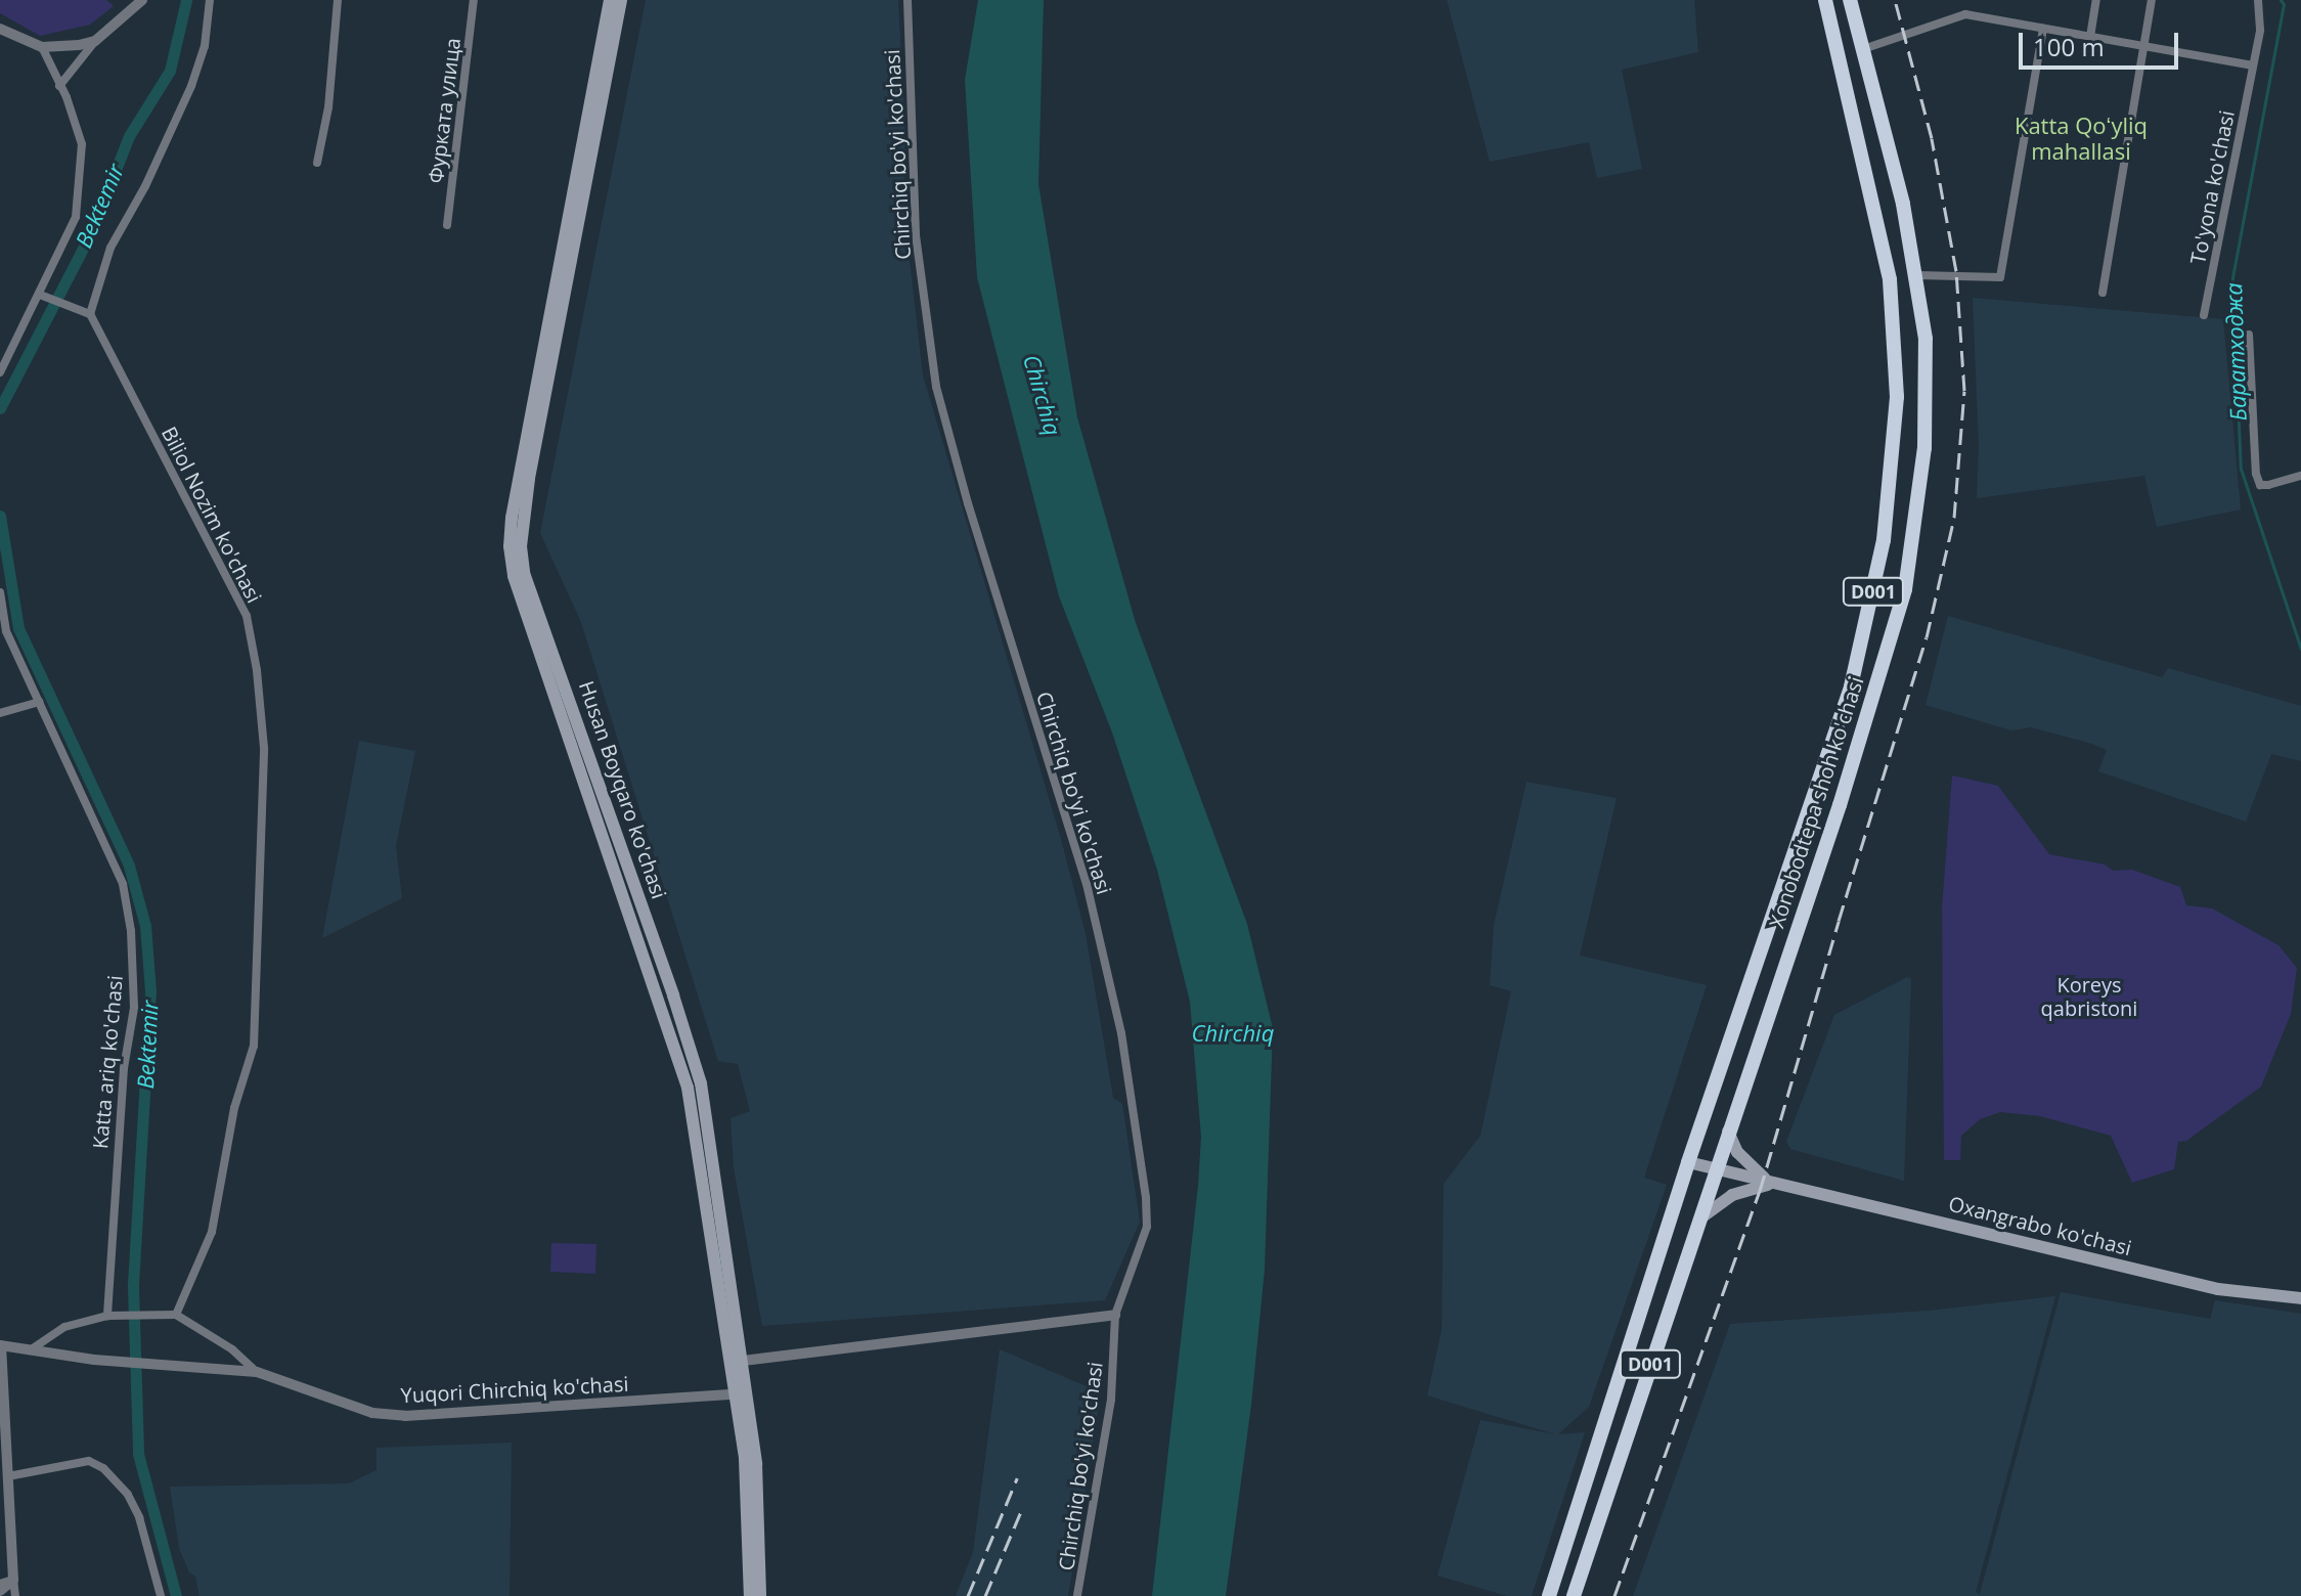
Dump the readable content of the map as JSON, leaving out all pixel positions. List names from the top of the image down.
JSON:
{
  "streets": {
    "highway": ["D001", "Xonobodtepa shoh ko'chasi"],
    "main road": ["Husan Boyqaro ko'chasi", "Oxangrabo ko'chasi"],
    "street": [
      "Фурката улица",
      "Chirchiq bo'yi ko'chasi",
      "To'yona ko'chasi",
      "Biliol Nozim ko'chasi",
      "Katta ariq ko'chasi",
      "Yuqori Chirchiq ko'chasi"
    ]
  },
  "crossings": [
    ["Husan Boyqaro ko'chasi", "Yuqori Chirchiq ko'chasi"],
    ["Xonobodtepa shoh ko'chasi", "Oxangrabo ko'chasi"]
  ],
  "districts": ["Katta Qoʻyliq mahallasi"],
  "water": ["Bektemir", "Баратходжа", "Chirchiq"],
  "parks": ["Koreys qabristoni"],
  "scale_bar": "100 m"
}
